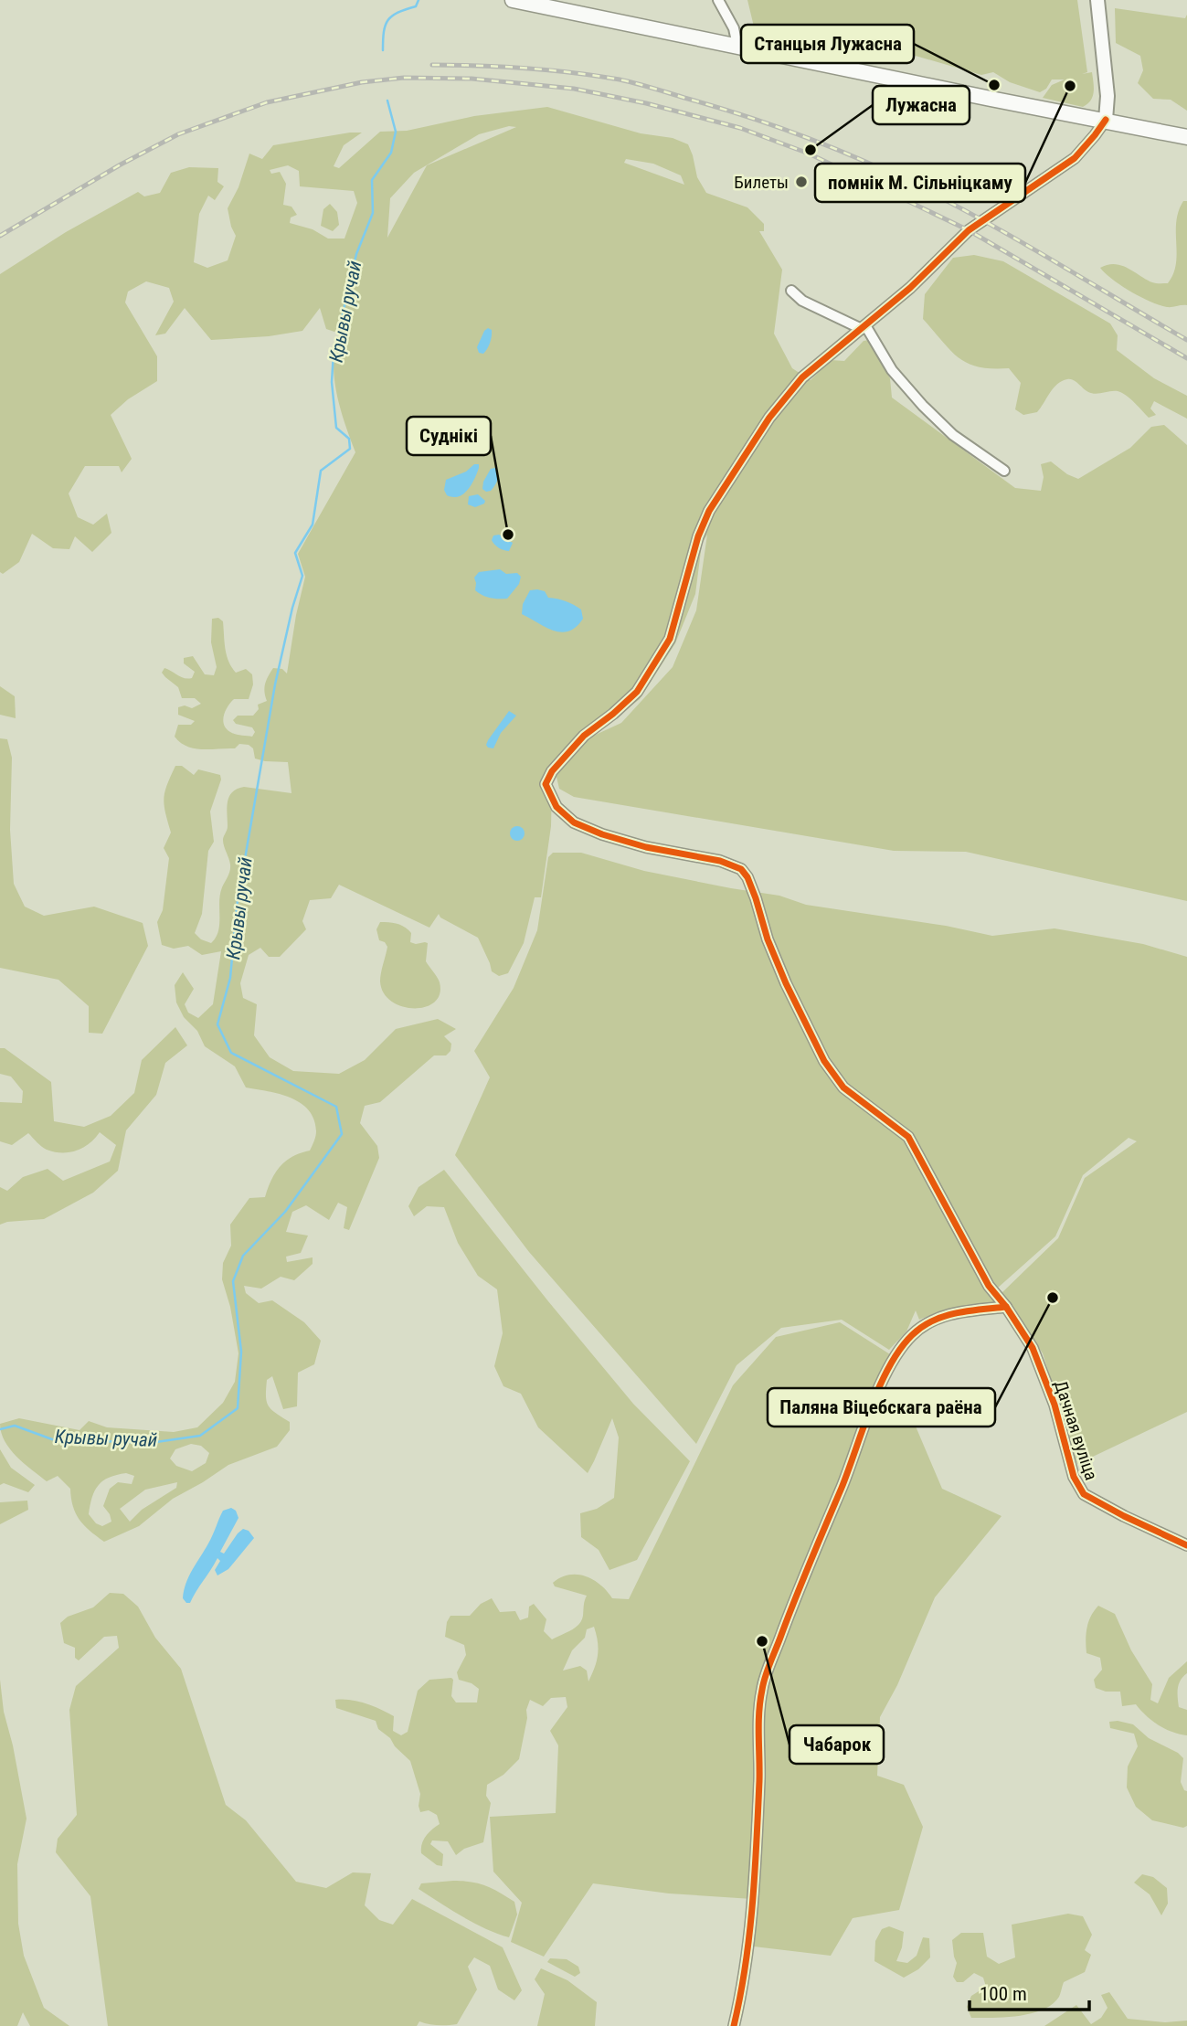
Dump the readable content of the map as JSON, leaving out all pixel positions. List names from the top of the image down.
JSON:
{
  "streets": {
    "street": ["Дачная вуліца"]
  },
  "water": ["Крывы ручай"],
  "places": [
    "Станцыя Лужасна",
    "помнік М. Сільніцкаму",
    "Лужасна",
    "Билеты",
    "Суднікі",
    "Паляна Віцебскага раёна",
    "Чабарок"
  ],
  "scale_bar": "100 m"
}
